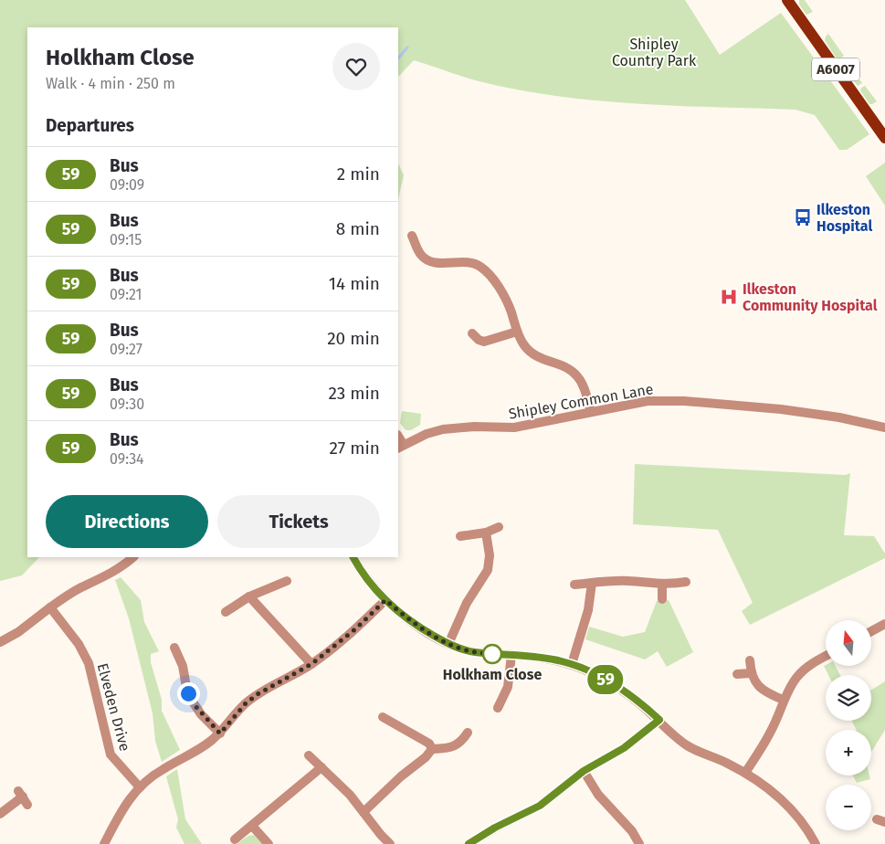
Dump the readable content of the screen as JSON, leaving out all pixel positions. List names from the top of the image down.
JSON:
{
  "streets": {
    "main road": ["A6007"],
    "street": ["Shipley Common Lane", "Elveden Drive"]
  },
  "parks": ["Shipley Country Park"],
  "places": {
    "bus stop": ["Ilkeston Hospital"],
    "hospital": ["Ilkeston Community Hospital"],
    "other": ["Holkham Close"]
  },
  "lines": ["bus line 59"],
  "north": "top",
  "page": {
    "on_map": "59",
    "heading": [
      ["Holkham Close", "Walk · 4 min · 250 m"],
      "Departures"
    ],
    "list": [
      {
        "mark": "59",
        "name": "Bus",
        "note": "09:09",
        "value": "2 min"
      },
      {
        "mark": "59",
        "name": "Bus",
        "note": "09:15",
        "value": "8 min"
      },
      {
        "mark": "59",
        "name": "Bus",
        "note": "09:21",
        "value": "14 min"
      },
      {
        "mark": "59",
        "name": "Bus",
        "note": "09:27",
        "value": "20 min"
      },
      {
        "mark": "59",
        "name": "Bus",
        "note": "09:30",
        "value": "23 min"
      },
      {
        "mark": "59",
        "name": "Bus",
        "note": "09:34",
        "value": "27 min"
      }
    ],
    "buttons": ["Directions", "Tickets"],
    "map_buttons": ["+", "−"]
  }
}
